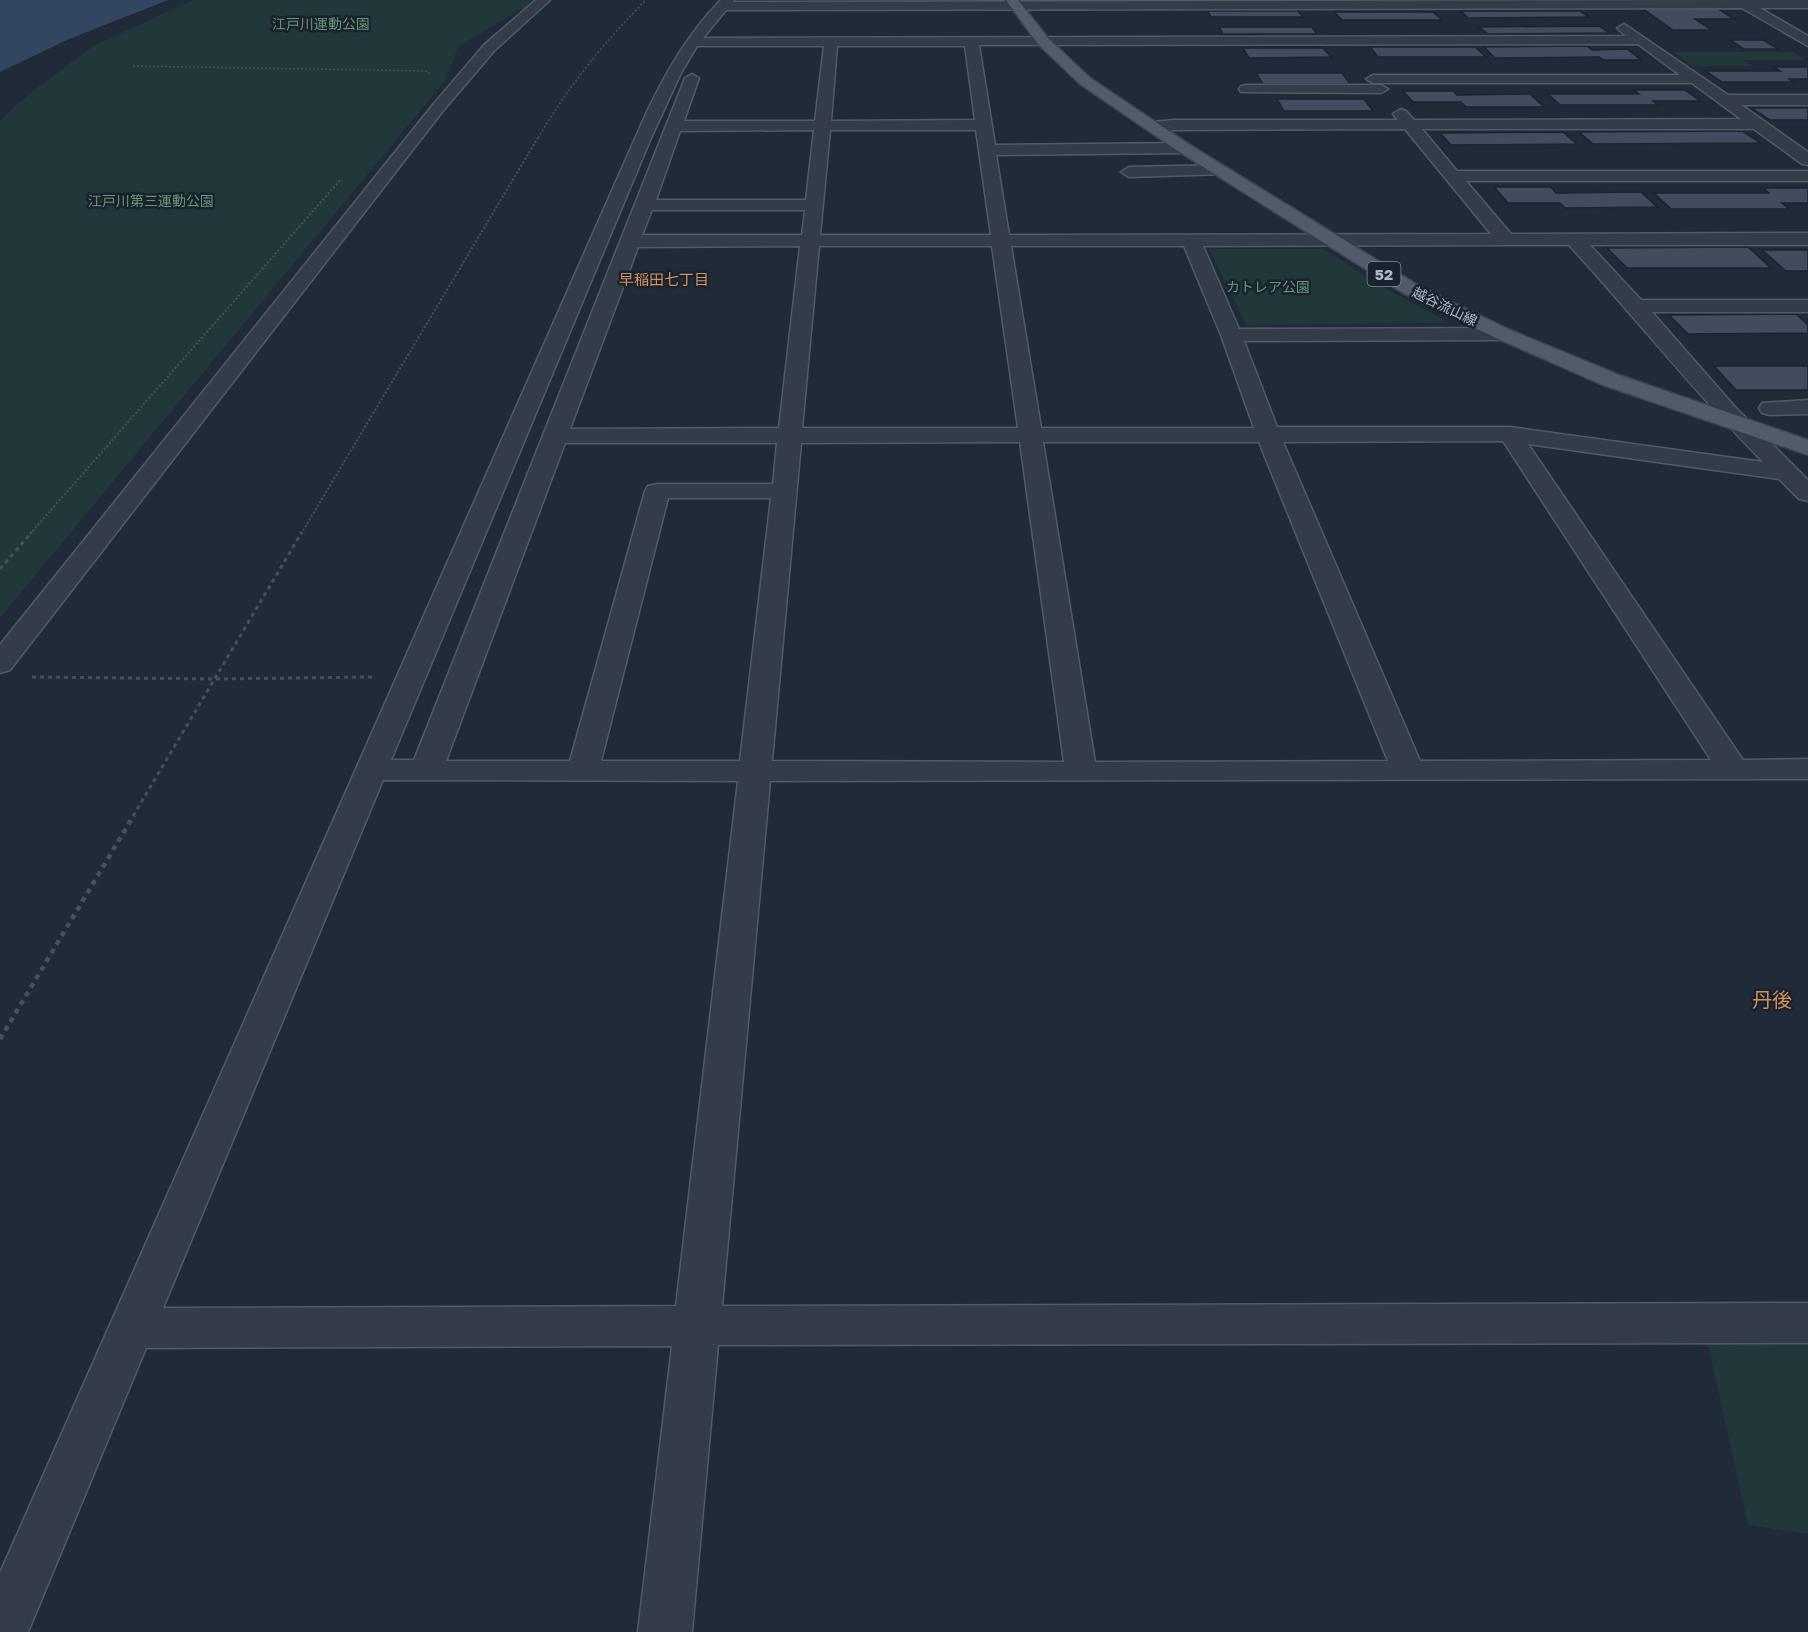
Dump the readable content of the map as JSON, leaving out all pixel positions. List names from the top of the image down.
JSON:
{
  "streets": {
    "main road": ["52", "越谷流山線"]
  },
  "districts": ["早稲田七丁目", "丹後"],
  "parks": ["江戸川運動公園", "江戸川第三運動公園", "カトレア公園"]
}
